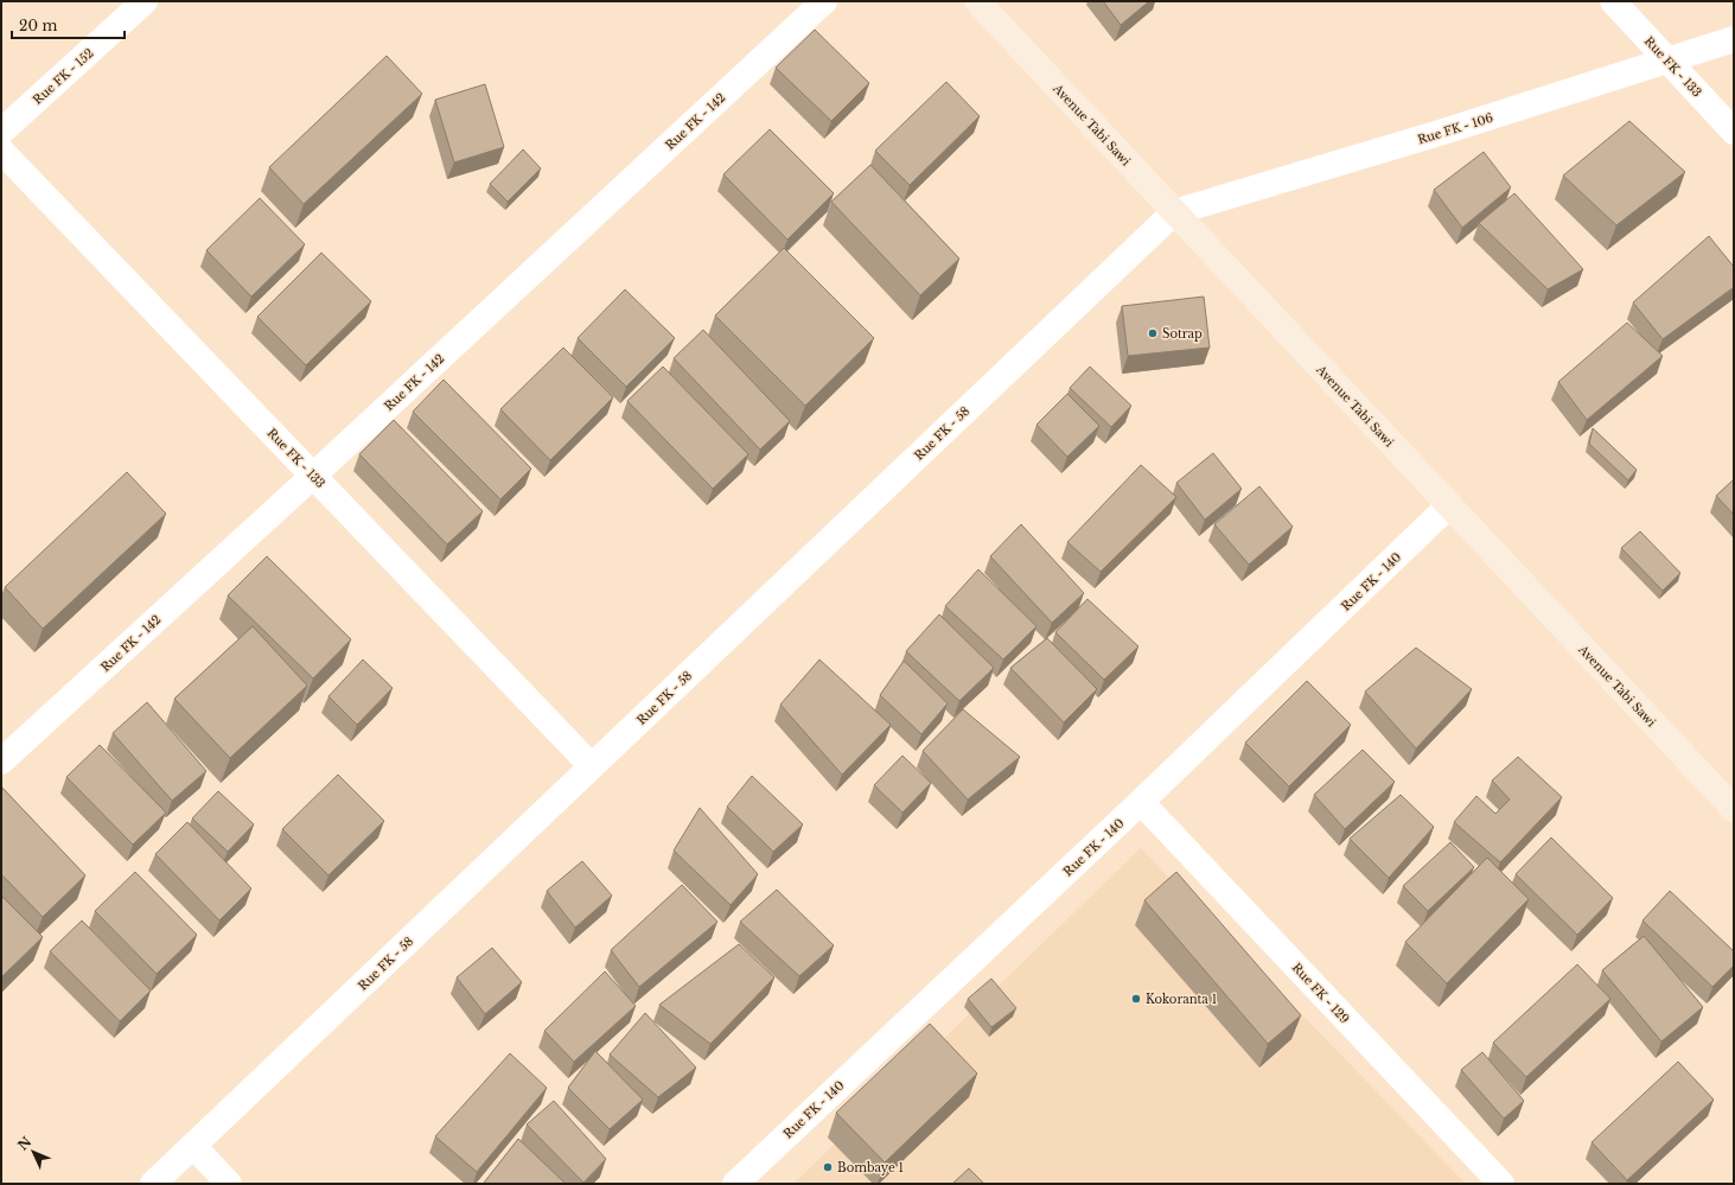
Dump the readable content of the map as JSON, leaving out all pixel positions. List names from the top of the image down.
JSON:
{
  "streets": {
    "street": [
      "Rue FK - 133",
      "Rue FK - 152",
      "Rue FK - 142",
      "Avenue Tabi Sawi",
      "Rue FK - 106",
      "Rue FK - 58",
      "Rue FK - 140",
      "Rue FK - 129"
    ]
  },
  "crossings": [
    ["Rue FK - 133", "Rue FK - 142"],
    ["Rue FK - 133", "Rue FK - 106"],
    ["Rue FK - 133", "Rue FK - 58"],
    ["Avenue Tabi Sawi", "Rue FK - 106"],
    ["Avenue Tabi Sawi", "Rue FK - 58"],
    ["Avenue Tabi Sawi", "Rue FK - 140"],
    ["Rue FK - 106", "Rue FK - 58"],
    ["Rue FK - 140", "Rue FK - 129"]
  ],
  "places": ["Sotrap", "Kokoranta 1", "Bombaye 1"],
  "scale_bar": "20 m",
  "north": "top left"
}
